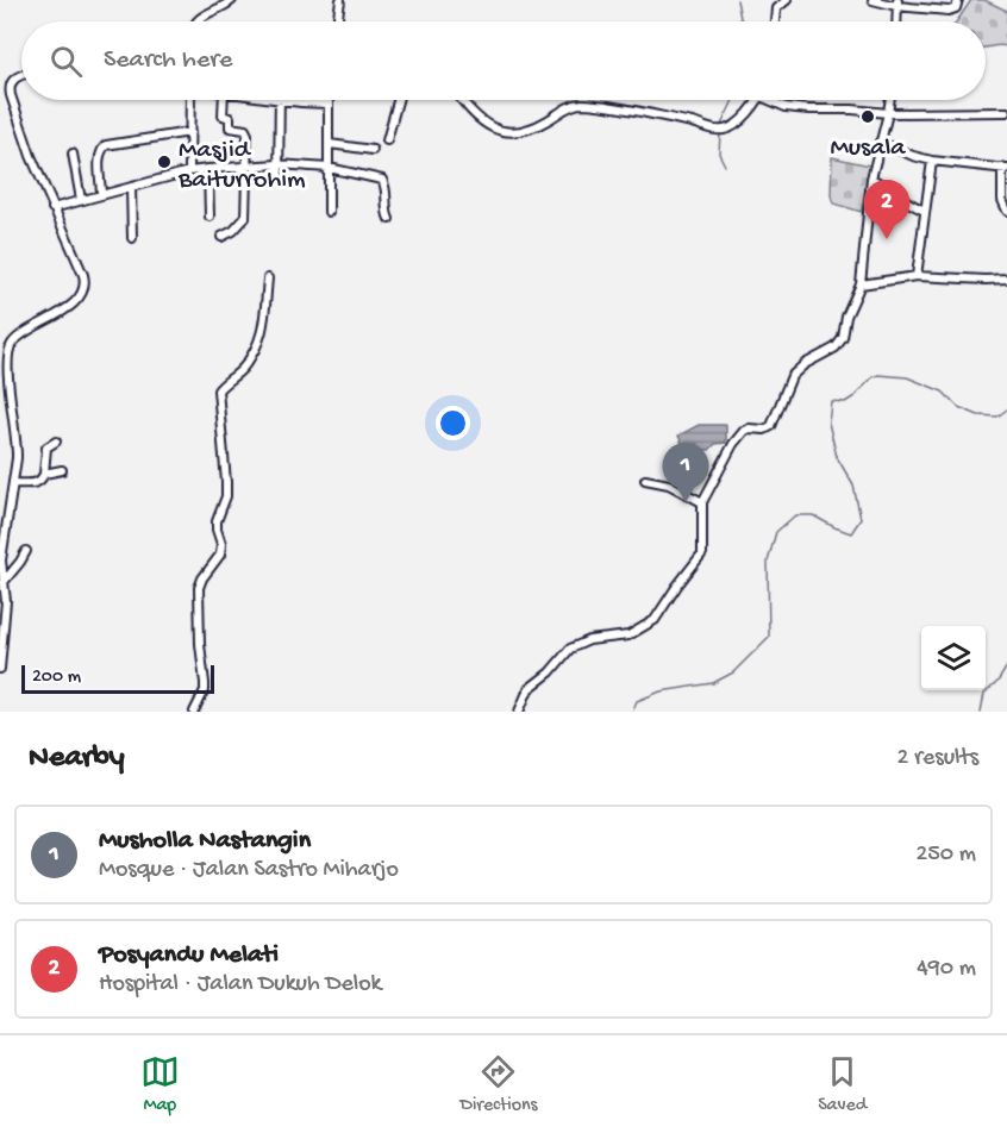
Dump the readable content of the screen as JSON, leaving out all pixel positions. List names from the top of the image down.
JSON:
{
  "places": ["Musala", "Masjid Baiturrohim"],
  "scale_bar": "200 m",
  "page": {
    "search": "Search here",
    "pins": ["2", "1"],
    "scale": "200 m",
    "heading": ["Nearby", "2 results"],
    "list": [
      {
        "mark": "1",
        "name": "Musholla Nastangin",
        "note": "Mosque · Jalan Sastro Miharjo",
        "value": "250 m"
      },
      {
        "mark": "2",
        "name": "Posyandu Melati",
        "note": "Hospital · Jalan Dukuh Delok",
        "value": "490 m"
      }
    ],
    "nav": ["Map", "Directions", "Saved"]
  }
}
